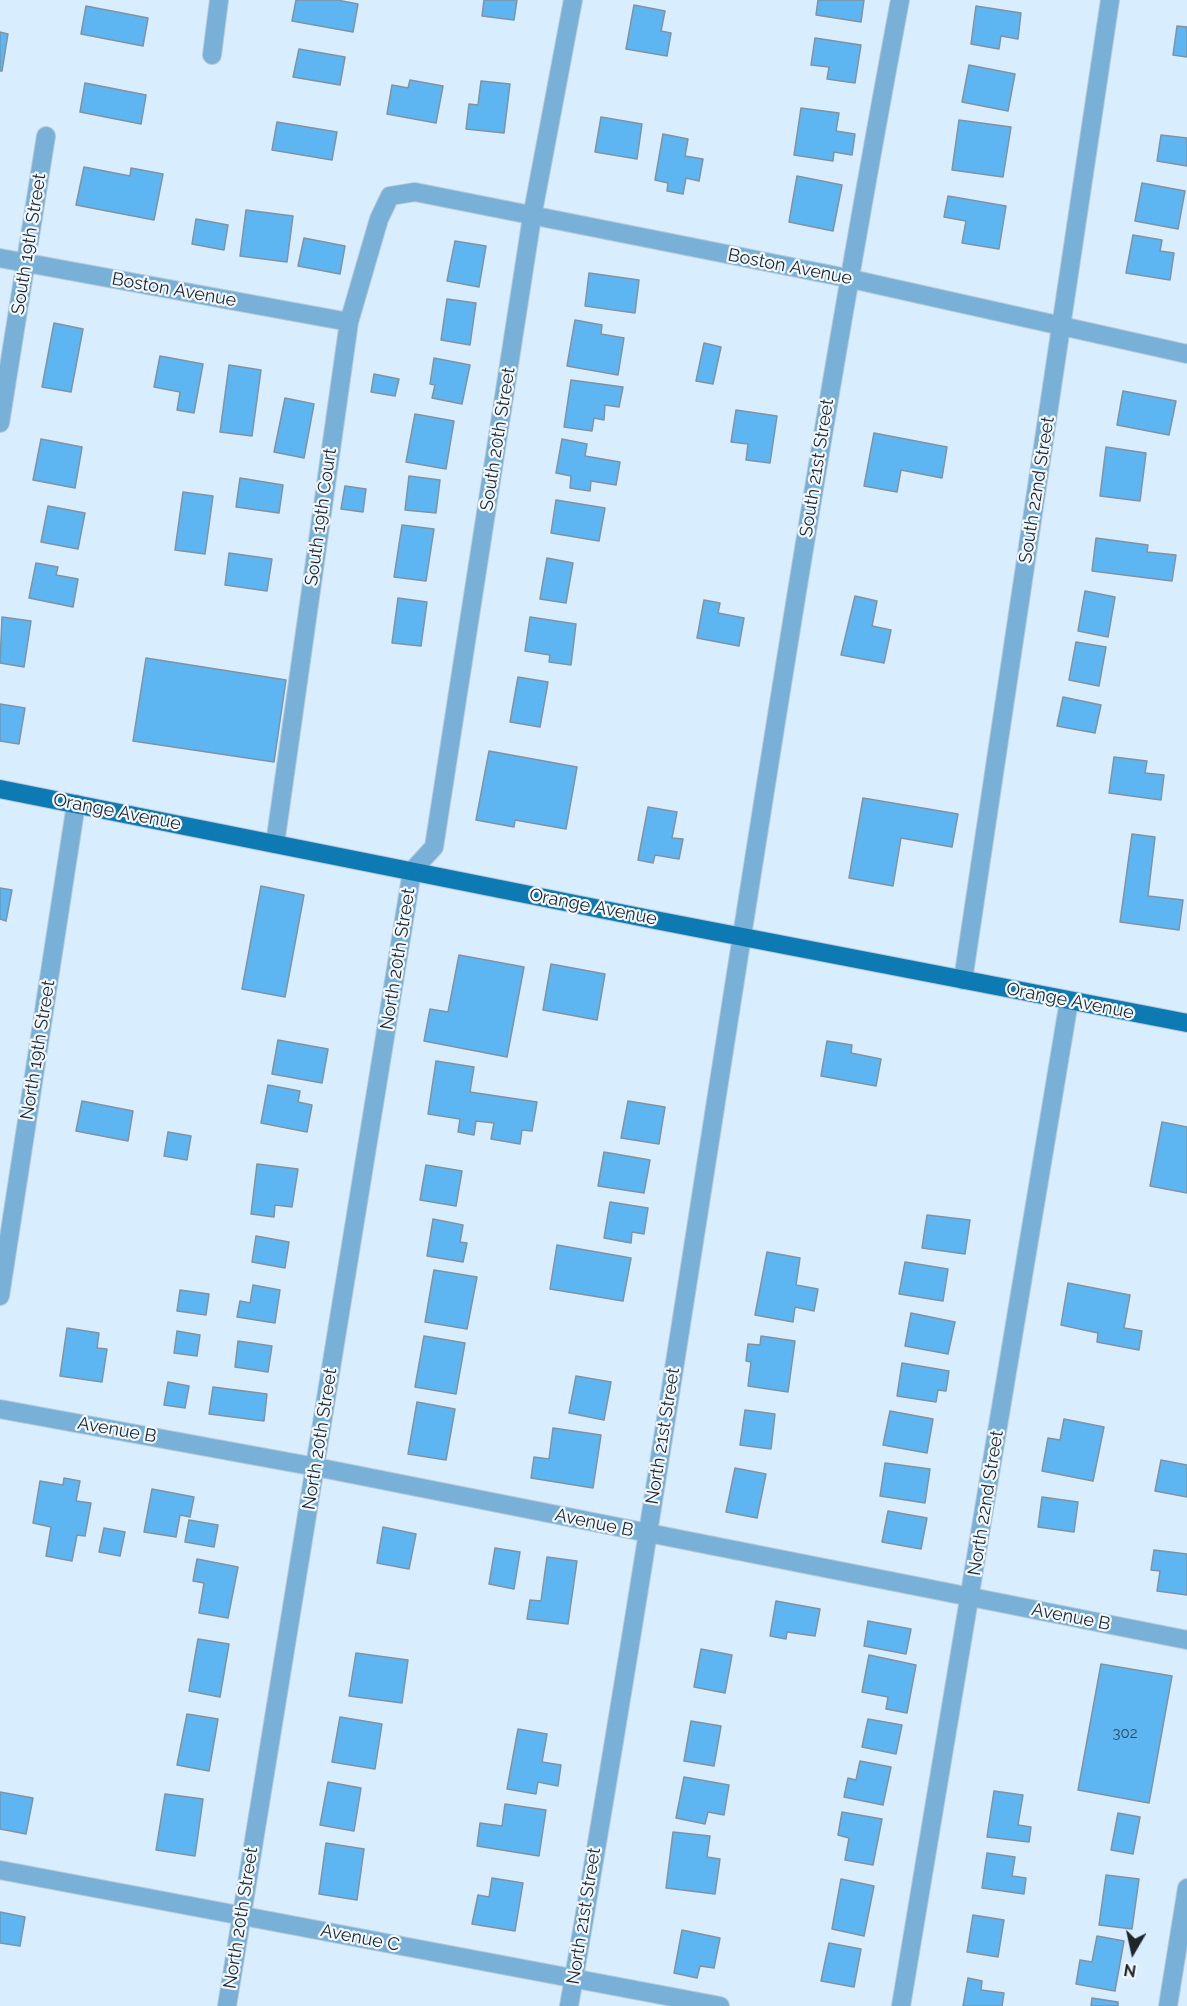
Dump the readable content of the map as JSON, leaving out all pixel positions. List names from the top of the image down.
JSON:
{
  "streets": {
    "main road": ["Orange Avenue"],
    "street": [
      "South 19th Street",
      "Boston Avenue",
      "South 20th Street",
      "South 21st Street",
      "South 22nd Street",
      "South 19th Court",
      "North 20th Street",
      "North 19th Street",
      "Avenue B",
      "North 21st Street",
      "North 22nd Street",
      "Avenue C"
    ]
  },
  "crossings": [
    ["South 19th Street", "Boston Avenue"],
    ["Boston Avenue", "South 20th Street"],
    ["Boston Avenue", "South 21st Street"],
    ["Boston Avenue", "South 22nd Street"],
    ["Boston Avenue", "South 19th Court"],
    ["South 20th Street", "Orange Avenue"],
    ["South 20th Street", "North 20th Street"],
    ["South 21st Street", "Orange Avenue"],
    ["South 21st Street", "North 21st Street"],
    ["South 22nd Street", "Orange Avenue"],
    ["South 19th Court", "Orange Avenue"],
    ["Orange Avenue", "North 20th Street"],
    ["Orange Avenue", "North 19th Street"],
    ["Orange Avenue", "North 21st Street"],
    ["Orange Avenue", "North 22nd Street"],
    ["North 20th Street", "Avenue B"],
    ["North 20th Street", "Avenue C"],
    ["Avenue B", "North 21st Street"],
    ["Avenue B", "North 22nd Street"],
    ["North 21st Street", "Avenue C"]
  ],
  "house_numbers": ["302"],
  "north": "bottom"
}
